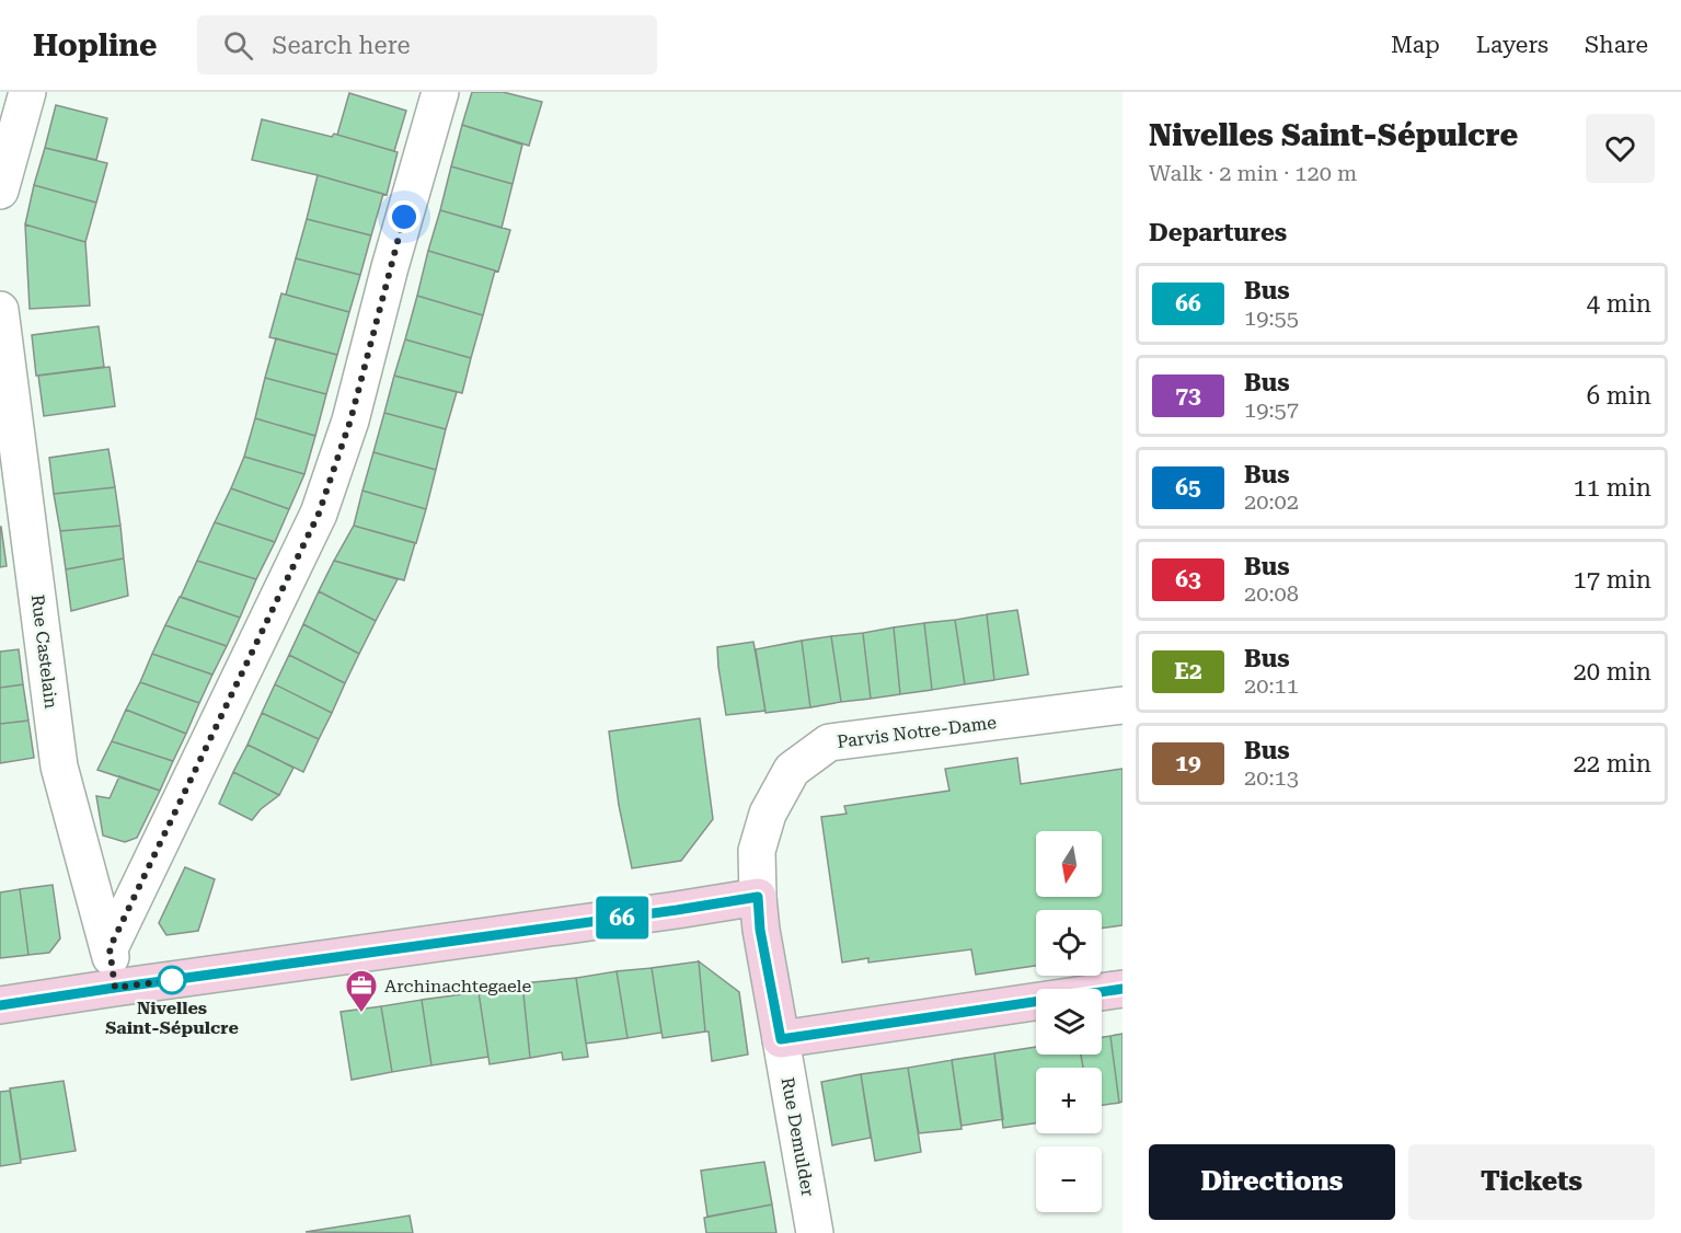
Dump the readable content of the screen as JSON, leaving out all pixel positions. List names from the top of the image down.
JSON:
{
  "streets": {
    "street": ["Rue Castelain", "Parvis Notre-Dame", "Rue Demulder"]
  },
  "crossings": [
    ["Parvis Notre-Dame", "Rue Demulder"]
  ],
  "places": {
    "other": ["Nivelles Saint-Sépulcre"],
    "office": ["Archinachtegaele"]
  },
  "lines": ["bus line 66"],
  "north": "bottom",
  "page": {
    "header": "Hopline",
    "search": "Search here",
    "nav": ["Map", "Layers", "Share"],
    "on_map": "66",
    "heading": [
      ["Nivelles Saint-Sépulcre", "Walk · 2 min · 120 m"],
      "Departures"
    ],
    "list": [
      {
        "mark": "66",
        "name": "Bus",
        "note": "19:55",
        "value": "4 min"
      },
      {
        "mark": "73",
        "name": "Bus",
        "note": "19:57",
        "value": "6 min"
      },
      {
        "mark": "65",
        "name": "Bus",
        "note": "20:02",
        "value": "11 min"
      },
      {
        "mark": "63",
        "name": "Bus",
        "note": "20:08",
        "value": "17 min"
      },
      {
        "mark": "E2",
        "name": "Bus",
        "note": "20:11",
        "value": "20 min"
      },
      {
        "mark": "19",
        "name": "Bus",
        "note": "20:13",
        "value": "22 min"
      }
    ],
    "map_buttons": ["+", "−"],
    "buttons": ["Directions", "Tickets"]
  }
}
